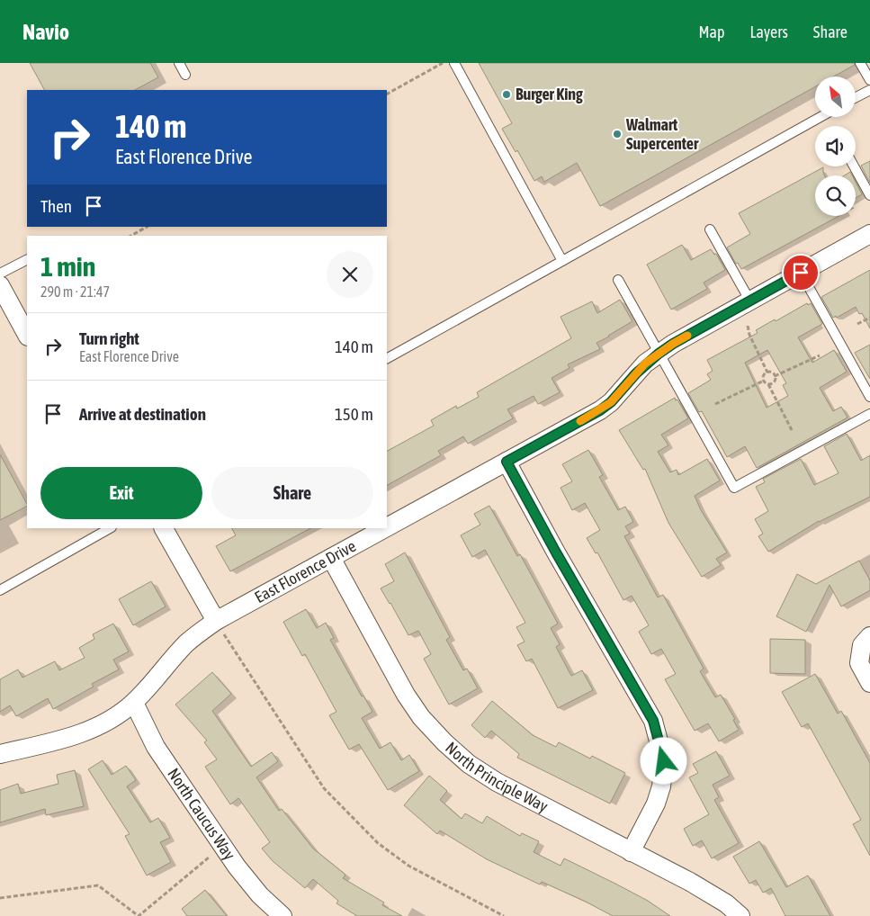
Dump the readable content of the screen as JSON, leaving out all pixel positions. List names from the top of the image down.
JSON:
{
  "streets": {
    "street": ["East Florence Drive", "North Principle Way", "North Caucus Way"]
  },
  "crossings": [
    ["East Florence Drive", "North Principle Way"],
    ["East Florence Drive", "North Caucus Way"]
  ],
  "places": ["Burger King", "Walmart Supercenter"],
  "north": "top left",
  "page": {
    "header": "Navio",
    "nav": ["Map", "Layers", "Share"],
    "turn": ["140 m", "East Florence Drive"],
    "then": "Then",
    "heading": ["1 min", "290 m · 21:47"],
    "list": [
      {
        "name": "Turn right",
        "note": "East Florence Drive",
        "value": "140 m"
      },
      {
        "name": "Arrive at destination",
        "value": "150 m"
      }
    ],
    "buttons": ["Exit", "Share"]
  }
}
